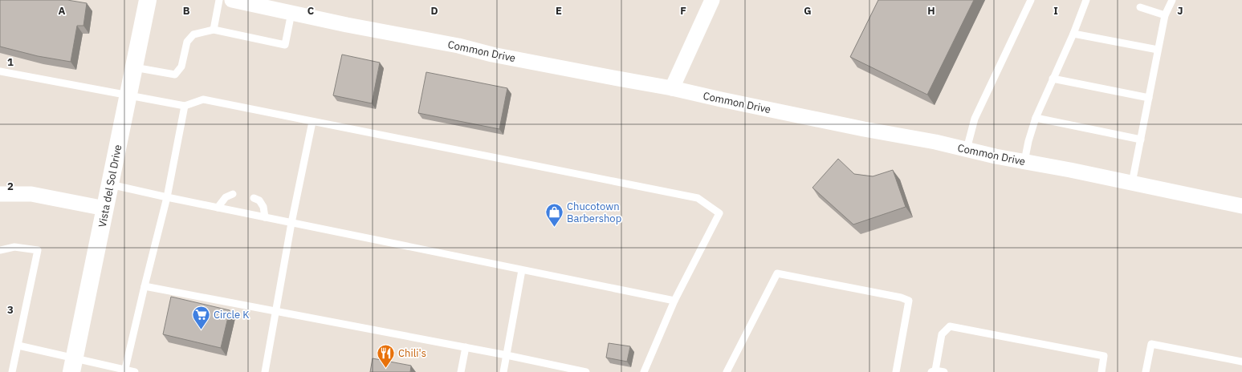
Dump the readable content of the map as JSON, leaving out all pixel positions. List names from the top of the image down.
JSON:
{
  "streets": {
    "main road": ["Vista del Sol Drive"],
    "street": ["Common Drive"]
  },
  "places": {
    "shop": ["Chucotown Barbershop"],
    "supermarket": ["Circle K"],
    "restaurant": ["Chili's"]
  },
  "grid": {
    "columns": [
      "A",
      "B",
      "C",
      "D",
      "E",
      "F",
      "G",
      "H",
      "I",
      "J"
    ],
    "rows": ["1", "2", "3"]
  }
}
